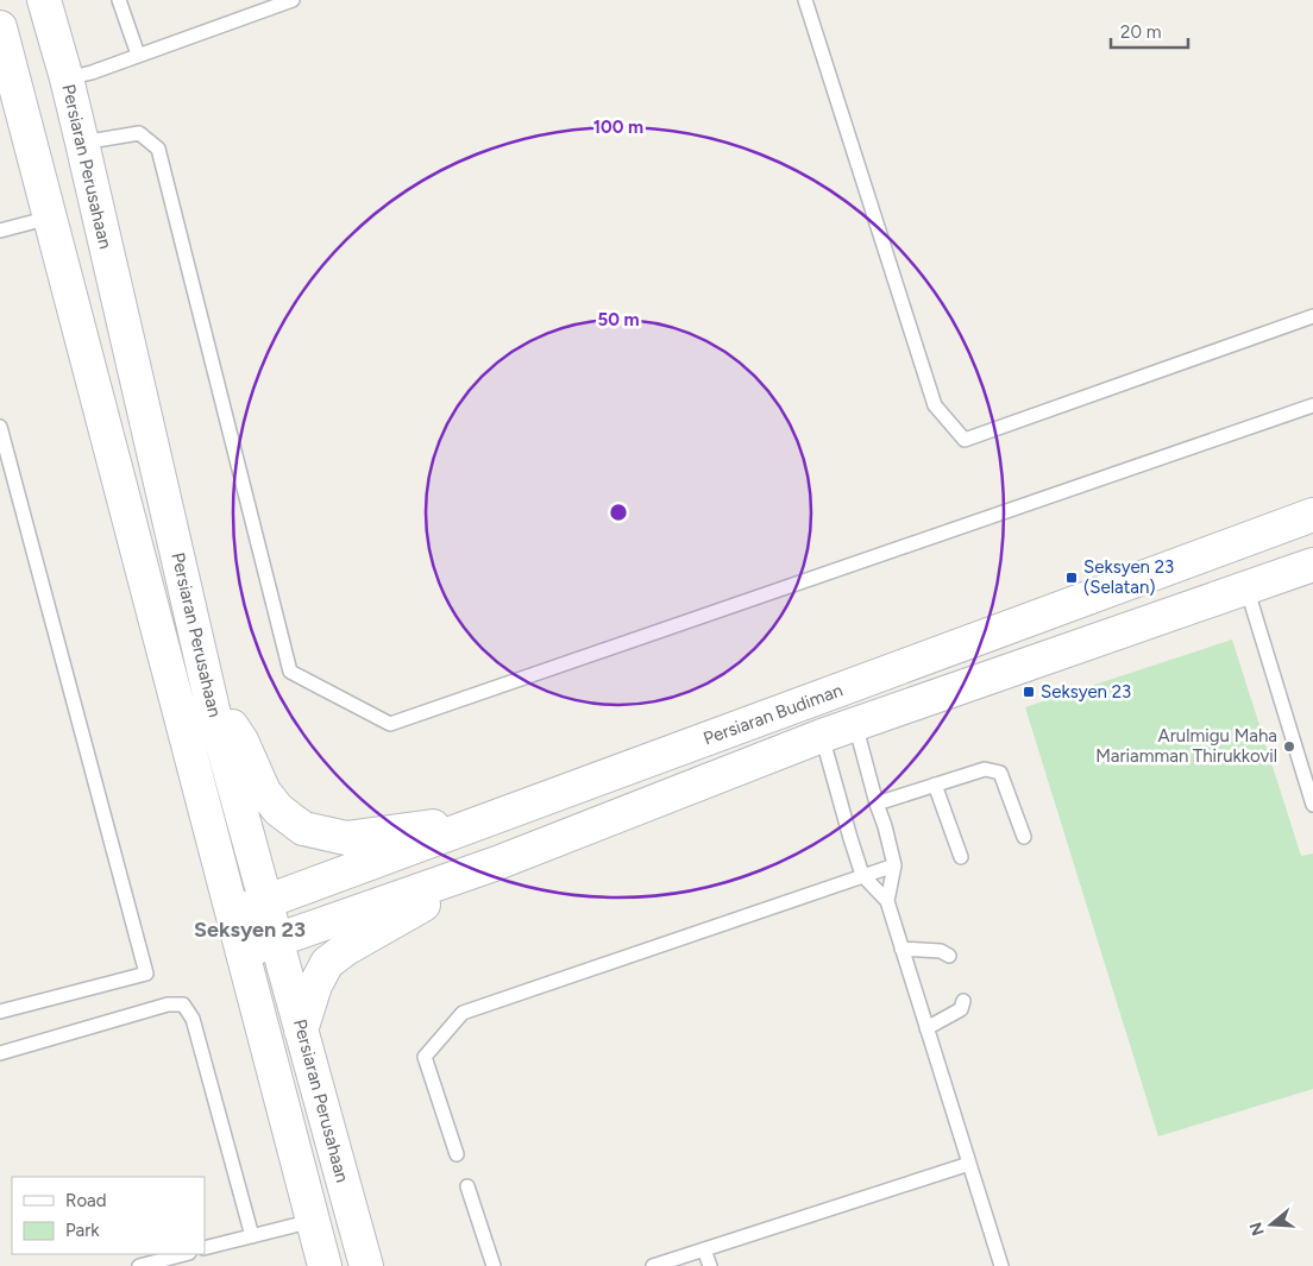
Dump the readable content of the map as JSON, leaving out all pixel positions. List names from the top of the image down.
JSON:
{
  "streets": {
    "main road": ["Persiaran Perusahaan", "Persiaran Budiman"]
  },
  "crossings": [
    ["Persiaran Perusahaan", "Persiaran Budiman"]
  ],
  "districts": ["Seksyen 23"],
  "places": {
    "transit": ["Seksyen 23 (Selatan)", "Seksyen 23"],
    "other": ["Arulmigu Maha Mariamman Thirukkovil"]
  },
  "legend": ["Road", "Park"],
  "scale_bar": "20 m",
  "north": "left",
  "rings": ["100 m", "50 m"]
}
